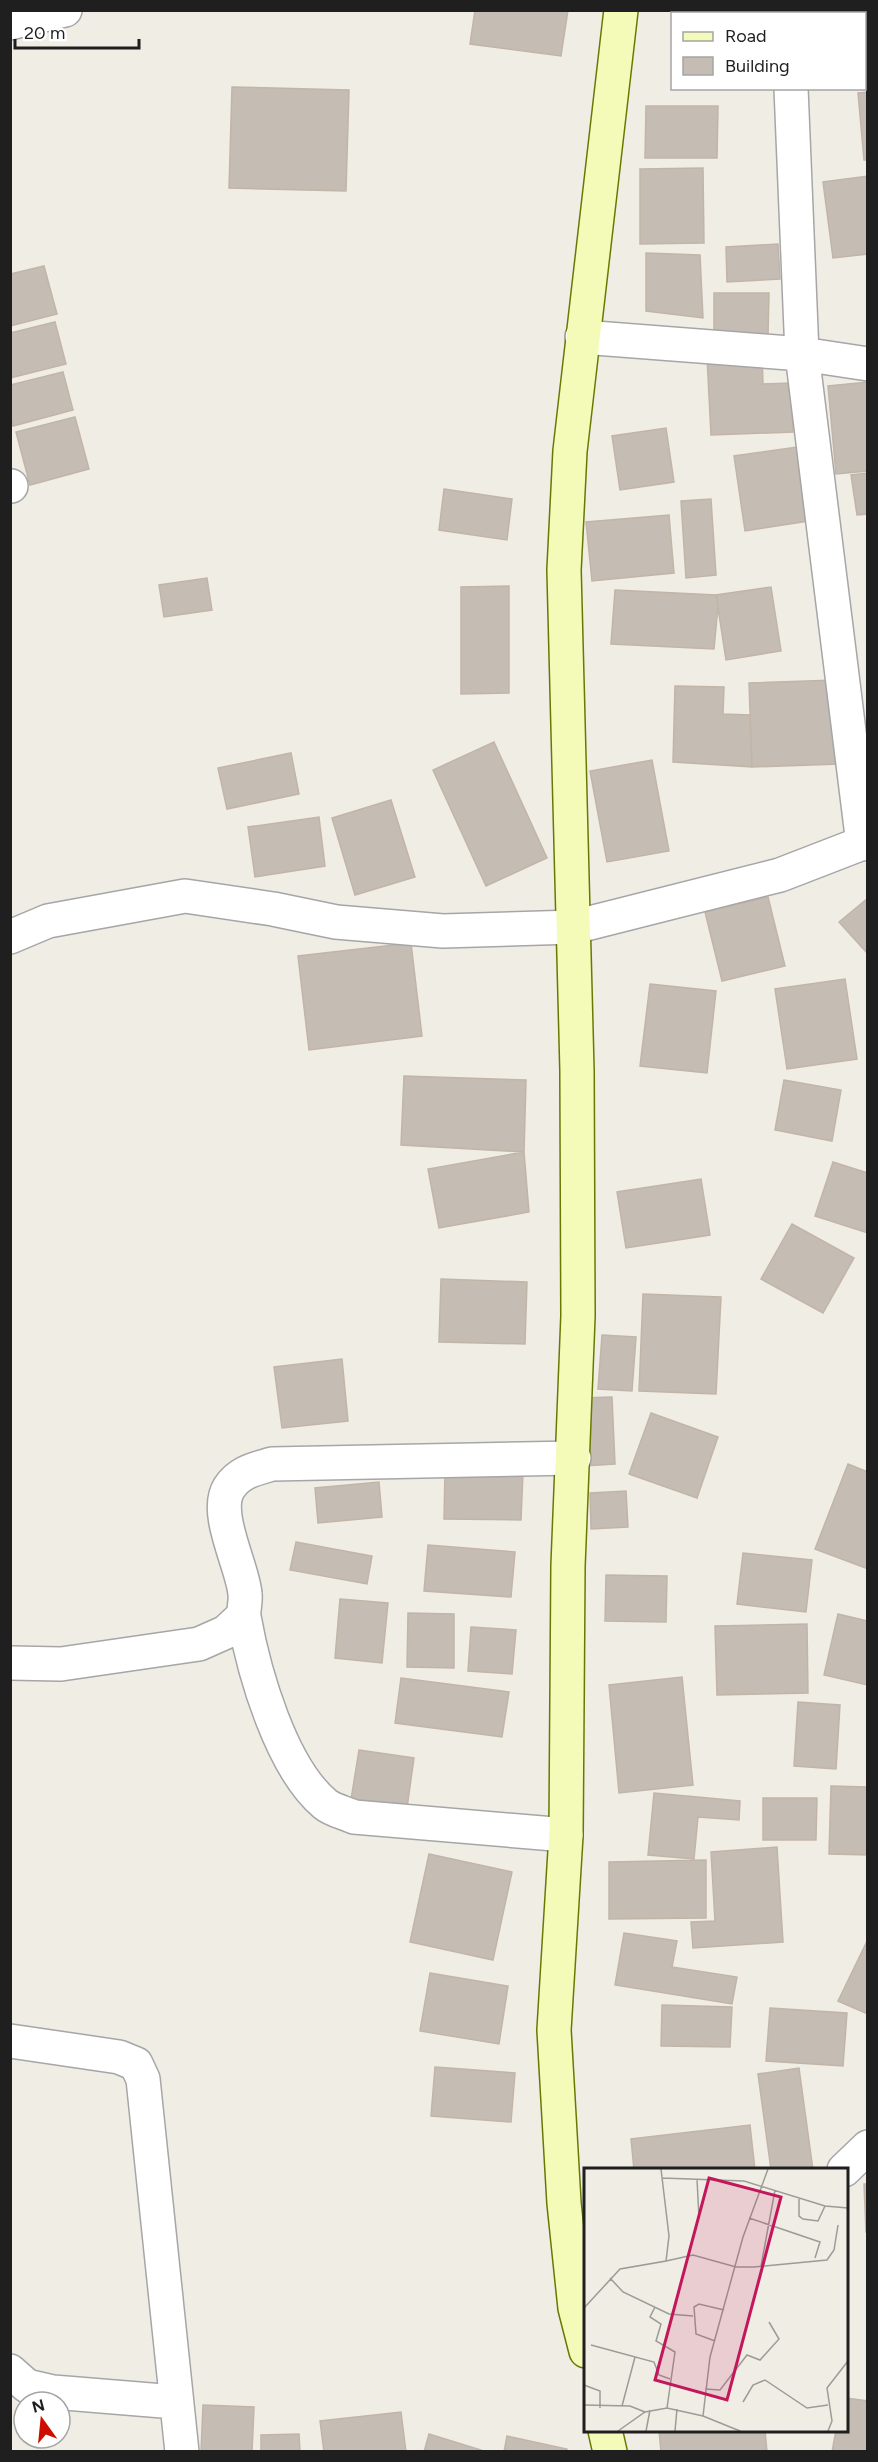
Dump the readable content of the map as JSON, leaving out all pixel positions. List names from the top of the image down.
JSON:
{
  "legend": ["Road", "Building"],
  "scale_bar": "20 m",
  "north": "top"
}
